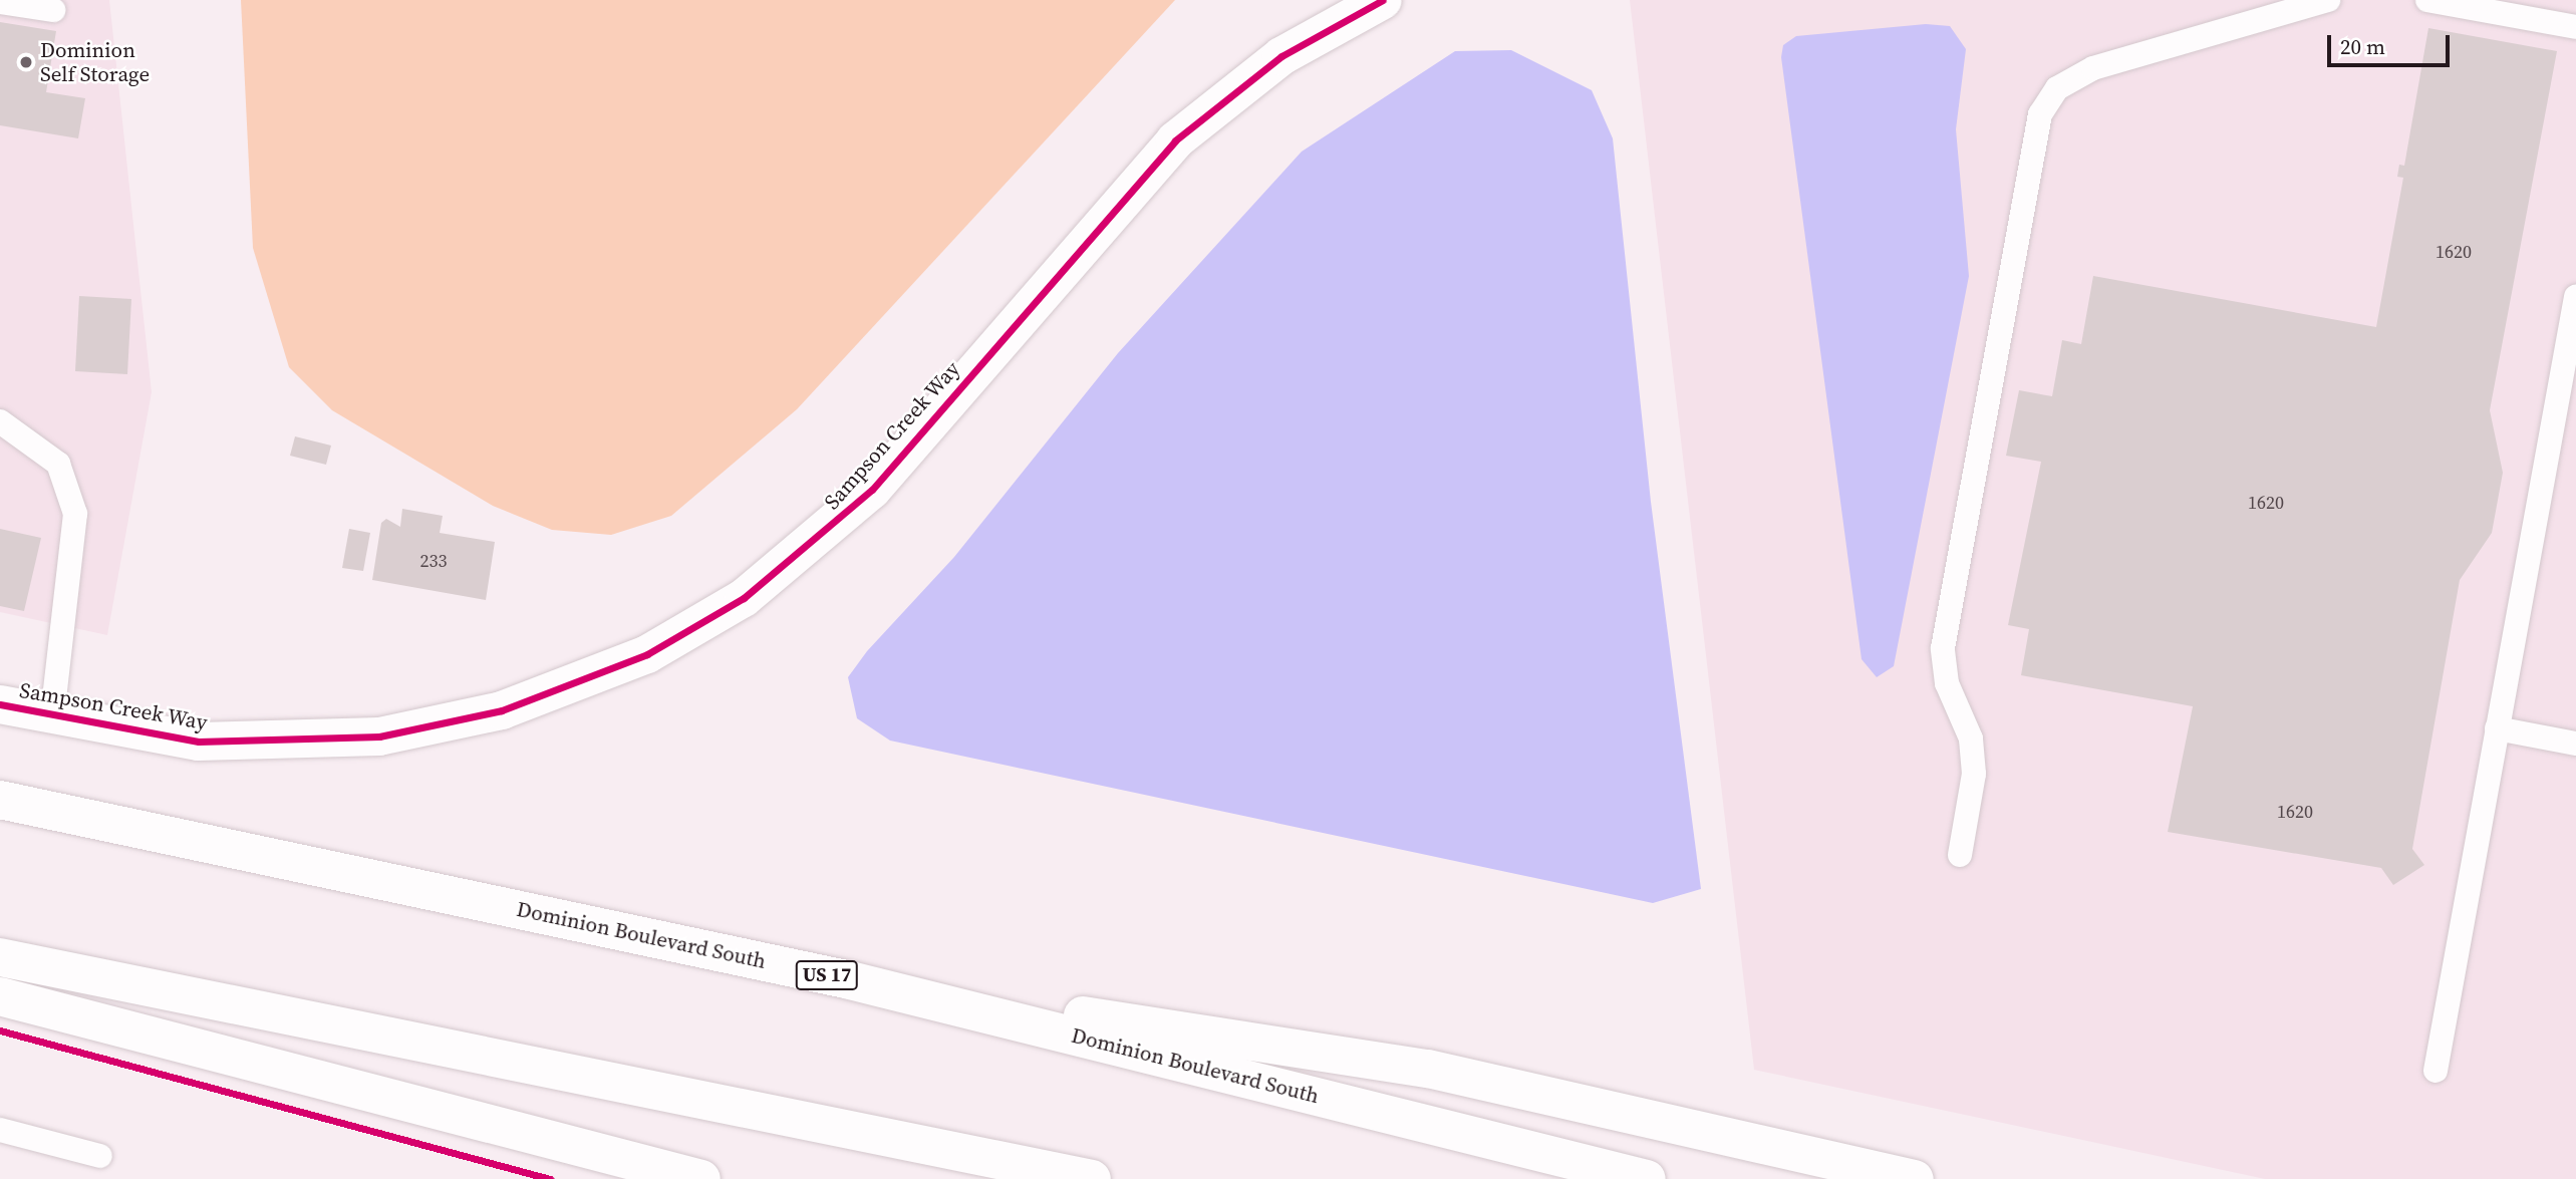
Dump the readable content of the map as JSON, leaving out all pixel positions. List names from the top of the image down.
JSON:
{
  "streets": {
    "main road": ["Sampson Creek Way", "Dominion Boulevard South", "US 17"]
  },
  "places": ["Dominion Self Storage"],
  "house_numbers": [
    "1620",
    "1620",
    "233",
    "1620"
  ],
  "scale_bar": "20 m"
}
